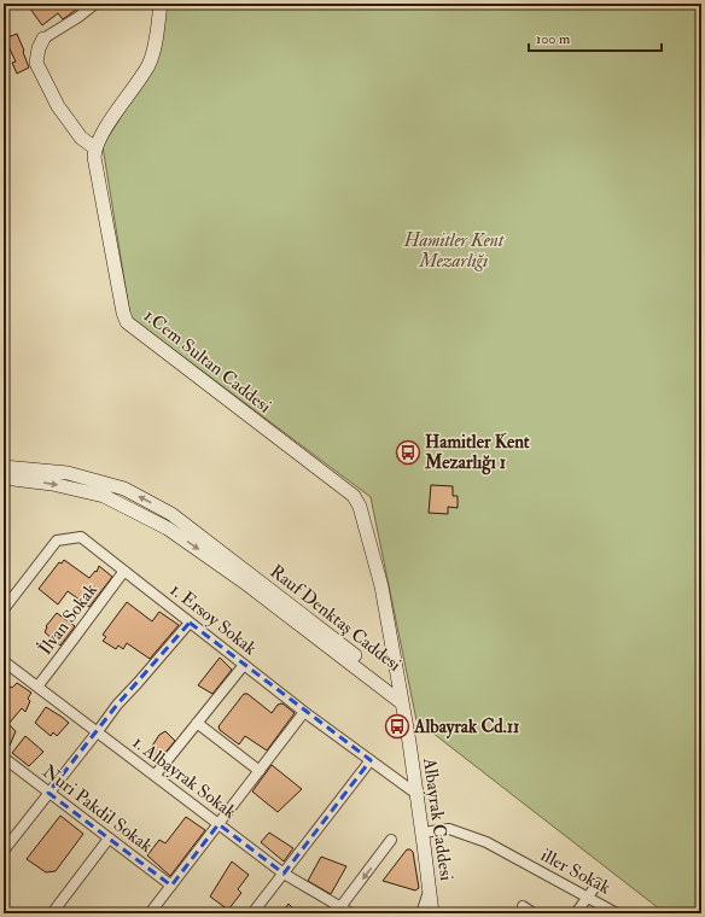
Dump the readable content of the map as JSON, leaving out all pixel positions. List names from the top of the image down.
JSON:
{
  "streets": {
    "street": [
      "1.Cem Sultan Caddesi",
      "Rauf Denktaş Caddesi",
      "İlvan Sokak",
      "1. Ersoy Sokak",
      "1. Albayrak Sokak",
      "Nuri Pakdil Sokak",
      "Albayrak Caddesi",
      "iller Sokak"
    ]
  },
  "crossings": [
    ["1.Cem Sultan Caddesi", "Rauf Denktaş Caddesi"],
    ["1.Cem Sultan Caddesi", "Albayrak Caddesi"],
    ["Rauf Denktaş Caddesi", "Albayrak Caddesi"],
    ["İlvan Sokak", "1. Ersoy Sokak"],
    ["İlvan Sokak", "1. Albayrak Sokak"],
    ["1. Ersoy Sokak", "Albayrak Caddesi"],
    ["Albayrak Caddesi", "iller Sokak"]
  ],
  "parks": ["Hamitler Kent Mezarlığı"],
  "places": {
    "bus stop": ["Hamitler Kent Mezarlığı 1", "Albayrak Cd.11"]
  },
  "scale_bar": "100 m"
}
